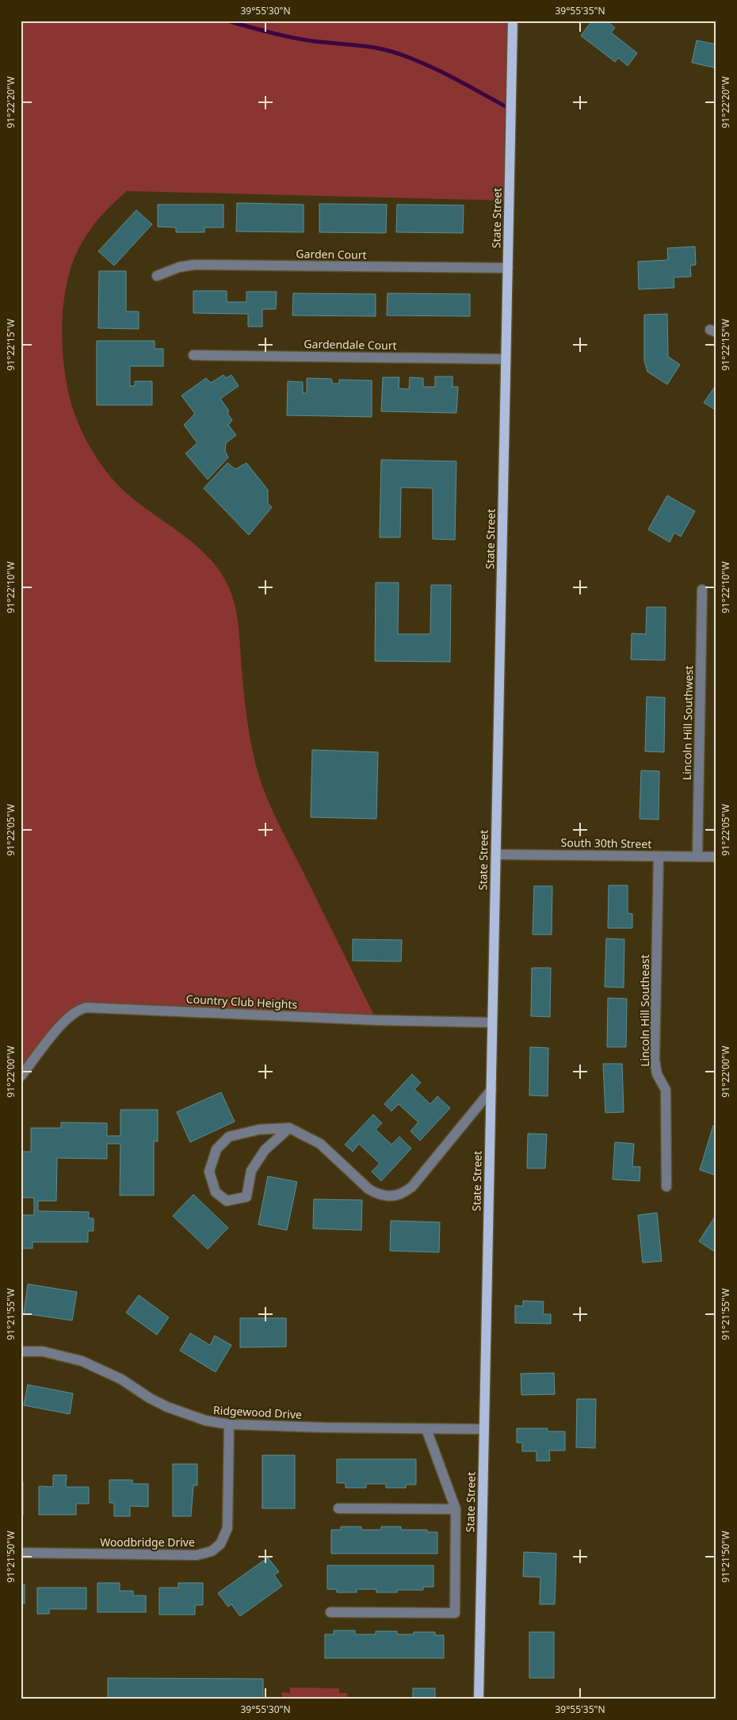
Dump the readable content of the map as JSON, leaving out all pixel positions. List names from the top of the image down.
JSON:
{
  "streets": {
    "main road": ["State Street"],
    "street": [
      "Garden Court",
      "Gardendale Court",
      "Lincoln Hill Southwest",
      "South 30th Street",
      "Country Club Heights",
      "Lincoln Hill Southeast",
      "Ridgewood Drive",
      "Woodbridge Drive"
    ]
  },
  "crossings": [
    ["State Street", "Garden Court"],
    ["State Street", "Gardendale Court"],
    ["State Street", "South 30th Street"],
    ["State Street", "Country Club Heights"],
    ["State Street", "Ridgewood Drive"],
    ["Lincoln Hill Southwest", "South 30th Street"],
    ["South 30th Street", "Lincoln Hill Southeast"],
    ["Ridgewood Drive", "Woodbridge Drive"]
  ],
  "coordinates": [
    "39°55'30\"N",
    "39°55'35\"N",
    "91°22'20\"W",
    "91°22'15\"W",
    "91°22'10\"W",
    "91°22'05\"W",
    "91°22'00\"W",
    "91°21'55\"W",
    "91°21'50\"W"
  ]
}
